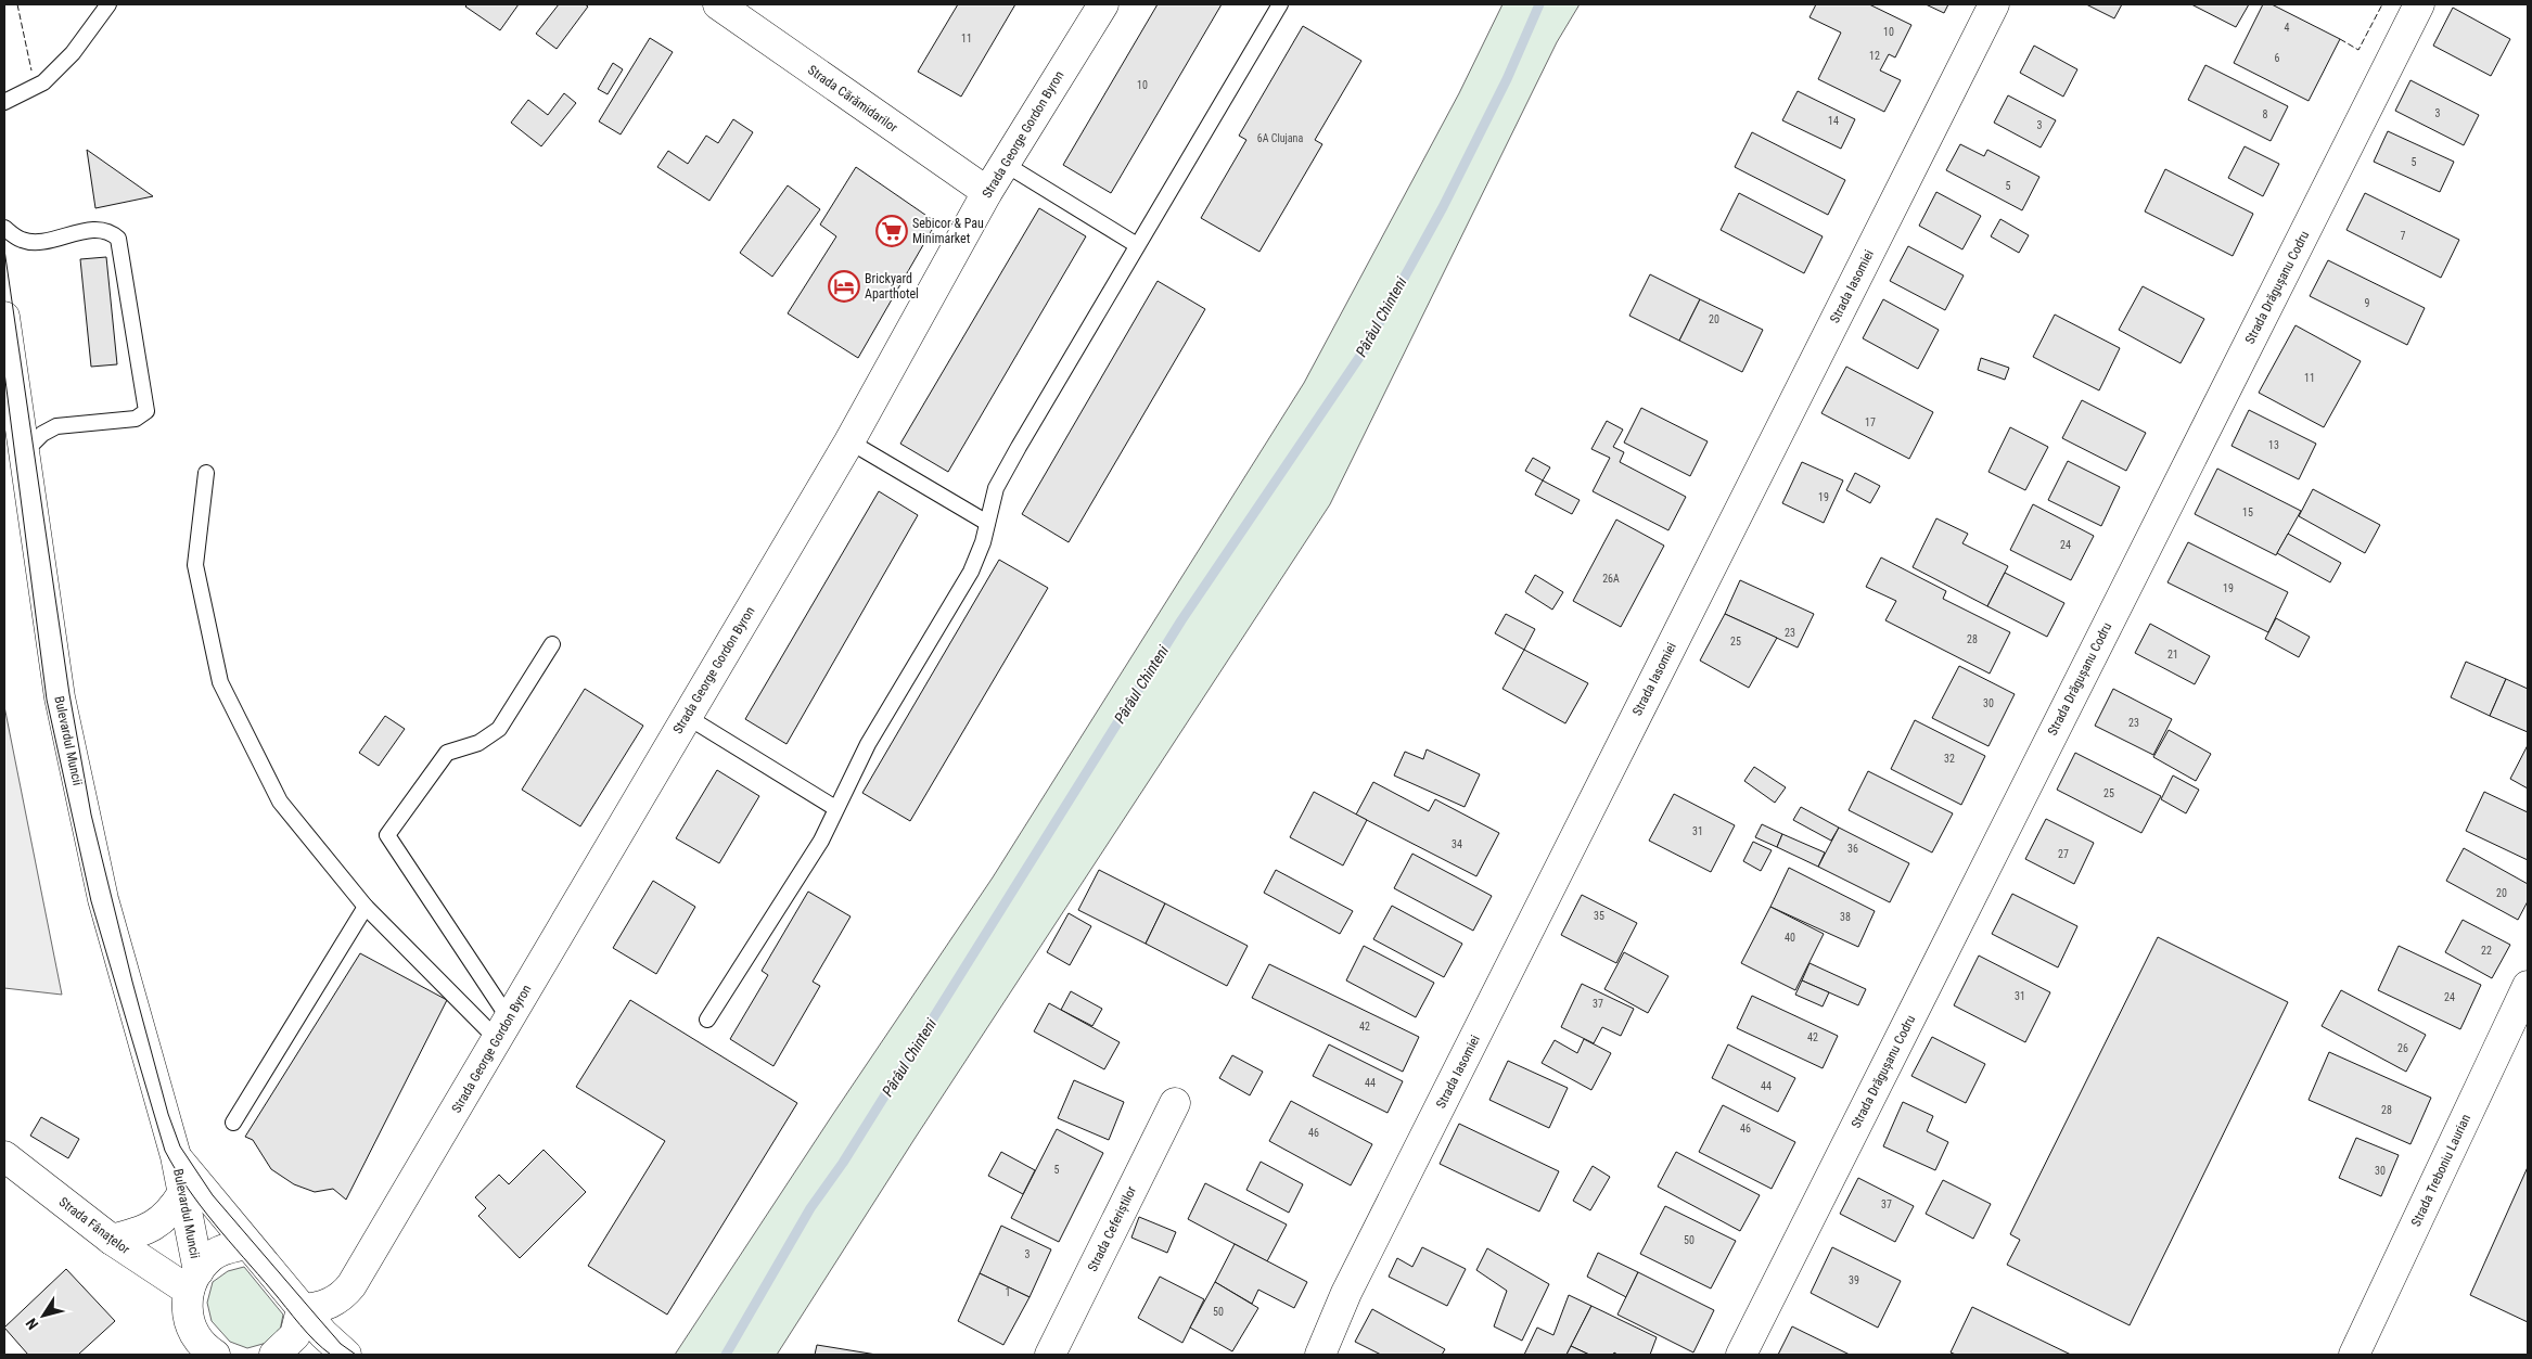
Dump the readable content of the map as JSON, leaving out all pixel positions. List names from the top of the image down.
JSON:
{
  "streets": {
    "street": [
      "Strada Cărămidarilor",
      "Strada George Gordon Byron",
      "Strada Iasomiei",
      "Strada Drăgușanu Codru",
      "Bulevardul Muncii",
      "Strada Treboniu Laurian",
      "Strada Fânațelor",
      "Strada Ceferiștilor"
    ]
  },
  "crossings": [
    ["Strada Cărămidarilor", "Strada George Gordon Byron"],
    ["Strada George Gordon Byron", "Bulevardul Muncii"],
    ["Bulevardul Muncii", "Strada Fânațelor"]
  ],
  "water": ["Pârâul Chinteni"],
  "places": {
    "supermarket": ["Sebicor & Pau Minimarket"],
    "hotel": ["Brickyard Aparthotel"]
  },
  "house_numbers": [
    "4",
    "10",
    "11",
    "12",
    "6",
    "10",
    "3",
    "8",
    "14",
    "3",
    "6A Clujana",
    "5",
    "5",
    "7",
    "9",
    "20",
    "11",
    "17",
    "13",
    "19",
    "15",
    "24",
    "26A",
    "19",
    "23",
    "28",
    "25",
    "21",
    "30",
    "23",
    "32",
    "25",
    "31",
    "34",
    "36",
    "27",
    "20",
    "35",
    "38",
    "40",
    "22",
    "31",
    "24",
    "37",
    "42",
    "42",
    "26",
    "44",
    "44",
    "28",
    "46",
    "46",
    "5",
    "30",
    "37",
    "50",
    "3",
    "39",
    "1",
    "50"
  ],
  "north": "bottom left"
}
